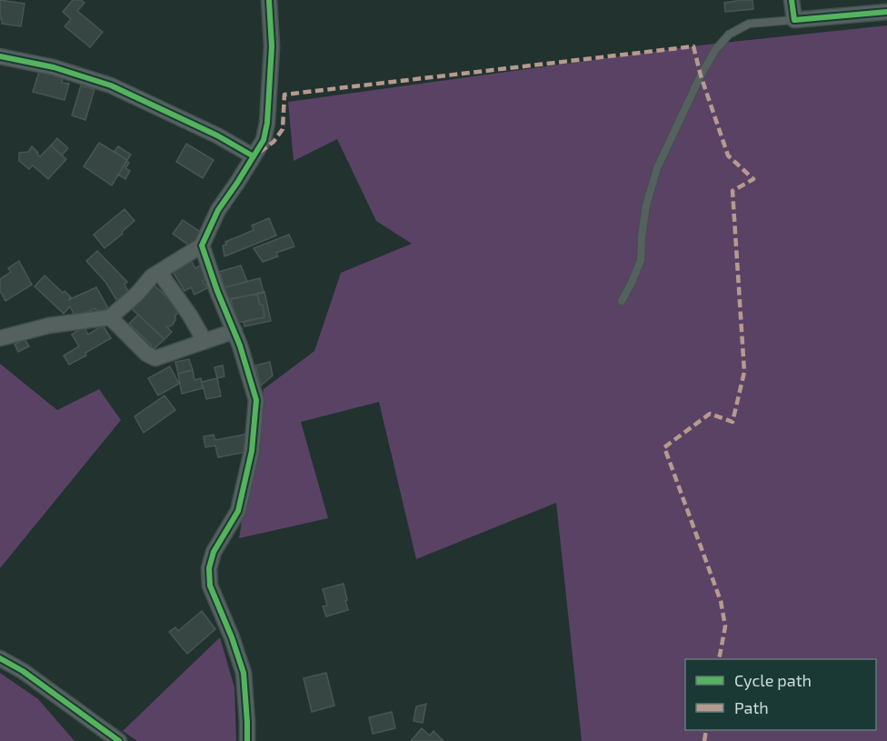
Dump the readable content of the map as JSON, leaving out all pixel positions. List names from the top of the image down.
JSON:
{
  "legend": ["Cycle path", "Path"]
}
